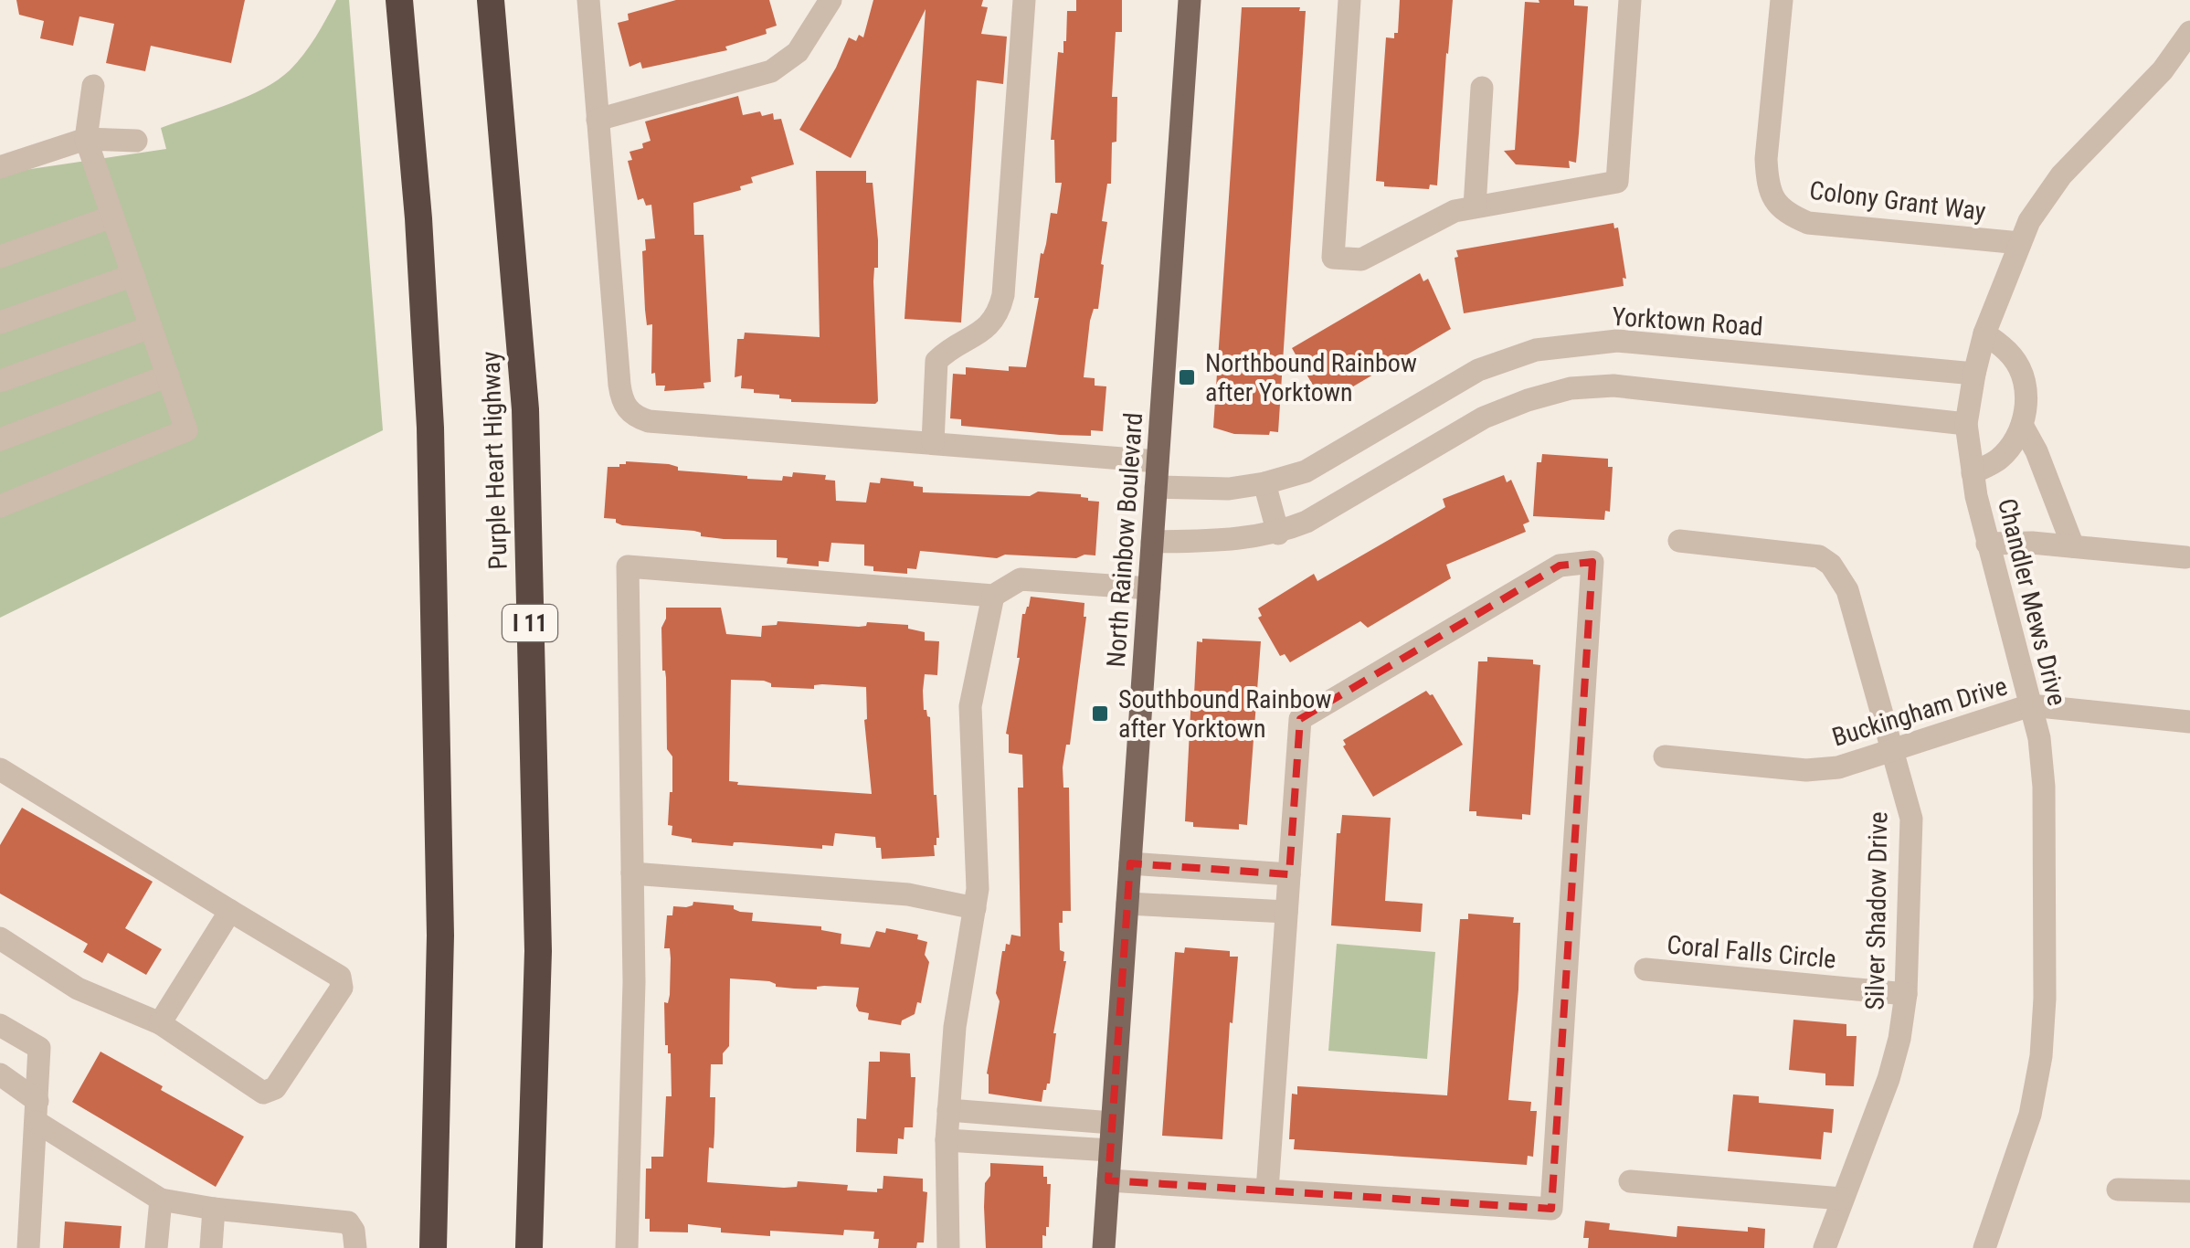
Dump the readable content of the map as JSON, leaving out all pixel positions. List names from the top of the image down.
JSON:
{
  "streets": {
    "highway": ["Purple Heart Highway", "I 11"],
    "main road": ["North Rainbow Boulevard"],
    "street": [
      "Colony Grant Way",
      "Yorktown Road",
      "Chandler Mews Drive",
      "Buckingham Drive",
      "Silver Shadow Drive",
      "Coral Falls Circle"
    ]
  },
  "crossings": [
    ["Colony Grant Way", "Chandler Mews Drive"],
    ["Yorktown Road", "North Rainbow Boulevard"],
    ["Yorktown Road", "Chandler Mews Drive"],
    ["Chandler Mews Drive", "Buckingham Drive"],
    ["Buckingham Drive", "Silver Shadow Drive"],
    ["Silver Shadow Drive", "Coral Falls Circle"]
  ],
  "places": {
    "transit": ["Northbound Rainbow after Yorktown", "Southbound Rainbow after Yorktown"]
  }
}
